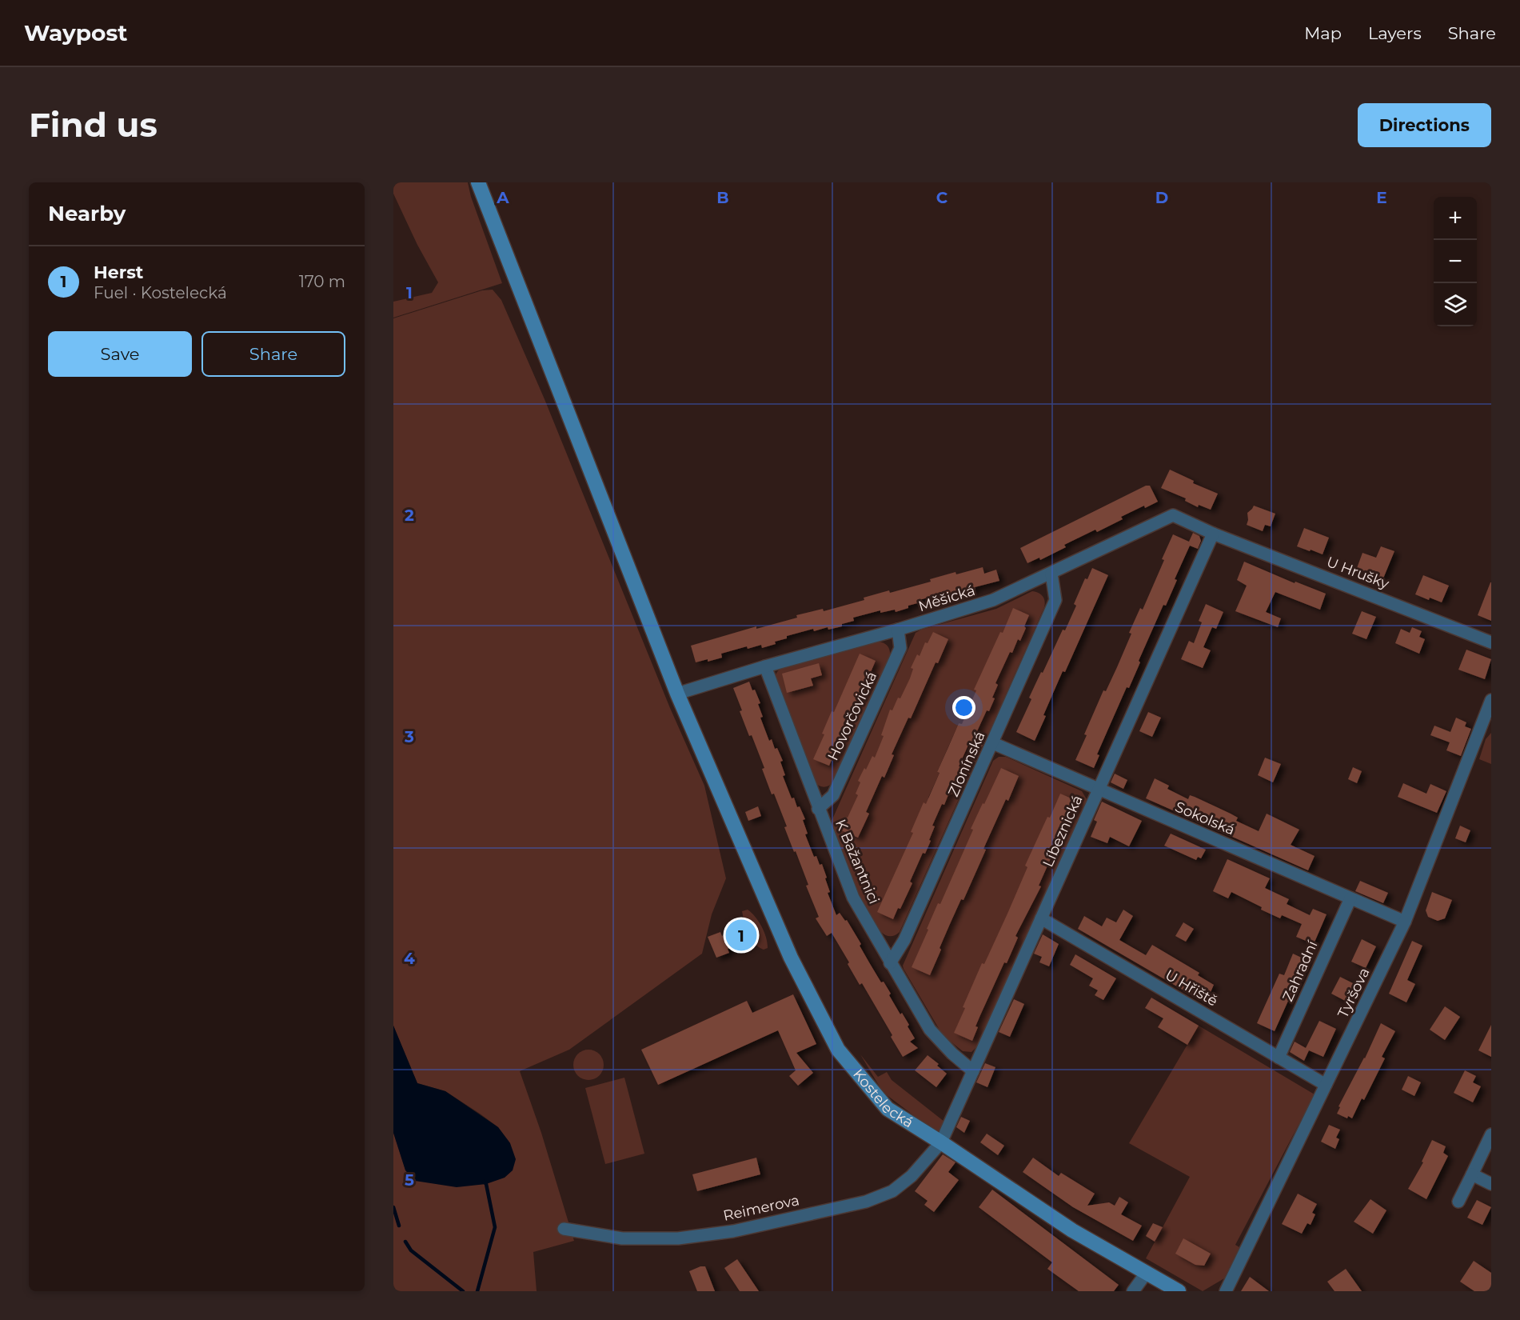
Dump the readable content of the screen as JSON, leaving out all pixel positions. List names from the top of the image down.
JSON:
{
  "streets": {
    "main road": ["Kostelecká"],
    "street": [
      "U Hrušky",
      "Měšická",
      "Hovorčovická",
      "Zlonínská",
      "Sokolská",
      "Líbeznická",
      "K Bažantnici",
      "Zahradní",
      "U Hřiště",
      "Tyršova",
      "Reimerova"
    ]
  },
  "crossings": [
    ["U Hrušky", "Měšická"],
    ["U Hrušky", "Líbeznická"],
    ["Měšická", "Hovorčovická"],
    ["Měšická", "Zlonínská"],
    ["Měšická", "Líbeznická"],
    ["Měšická", "K Bažantnici"],
    ["Měšická", "Kostelecká"],
    ["Hovorčovická", "K Bažantnici"],
    ["Zlonínská", "Sokolská"],
    ["Zlonínská", "K Bažantnici"],
    ["Sokolská", "Líbeznická"],
    ["Sokolská", "Zahradní"],
    ["Sokolská", "Tyršova"],
    ["Líbeznická", "K Bažantnici"],
    ["Líbeznická", "U Hřiště"],
    ["Líbeznická", "Kostelecká"],
    ["Líbeznická", "Reimerova"],
    ["Zahradní", "U Hřiště"],
    ["U Hřiště", "Tyršova"],
    ["Kostelecká", "Reimerova"]
  ],
  "page": {
    "header": "Waypost",
    "nav": ["Map", "Layers", "Share"],
    "buttons": [
      "Directions",
      ["Save", "Share"]
    ],
    "title": "Find us",
    "heading": "Nearby",
    "map_buttons": ["+", "−"],
    "list": [
      {
        "mark": "1",
        "name": "Herst",
        "note": "Fuel · Kostelecká",
        "value": "170 m"
      }
    ],
    "pins": "1"
  },
  "grid": {
    "columns": [
      "A",
      "B",
      "C",
      "D",
      "E"
    ],
    "rows": [
      "1",
      "2",
      "3",
      "4",
      "5"
    ]
  }
}
